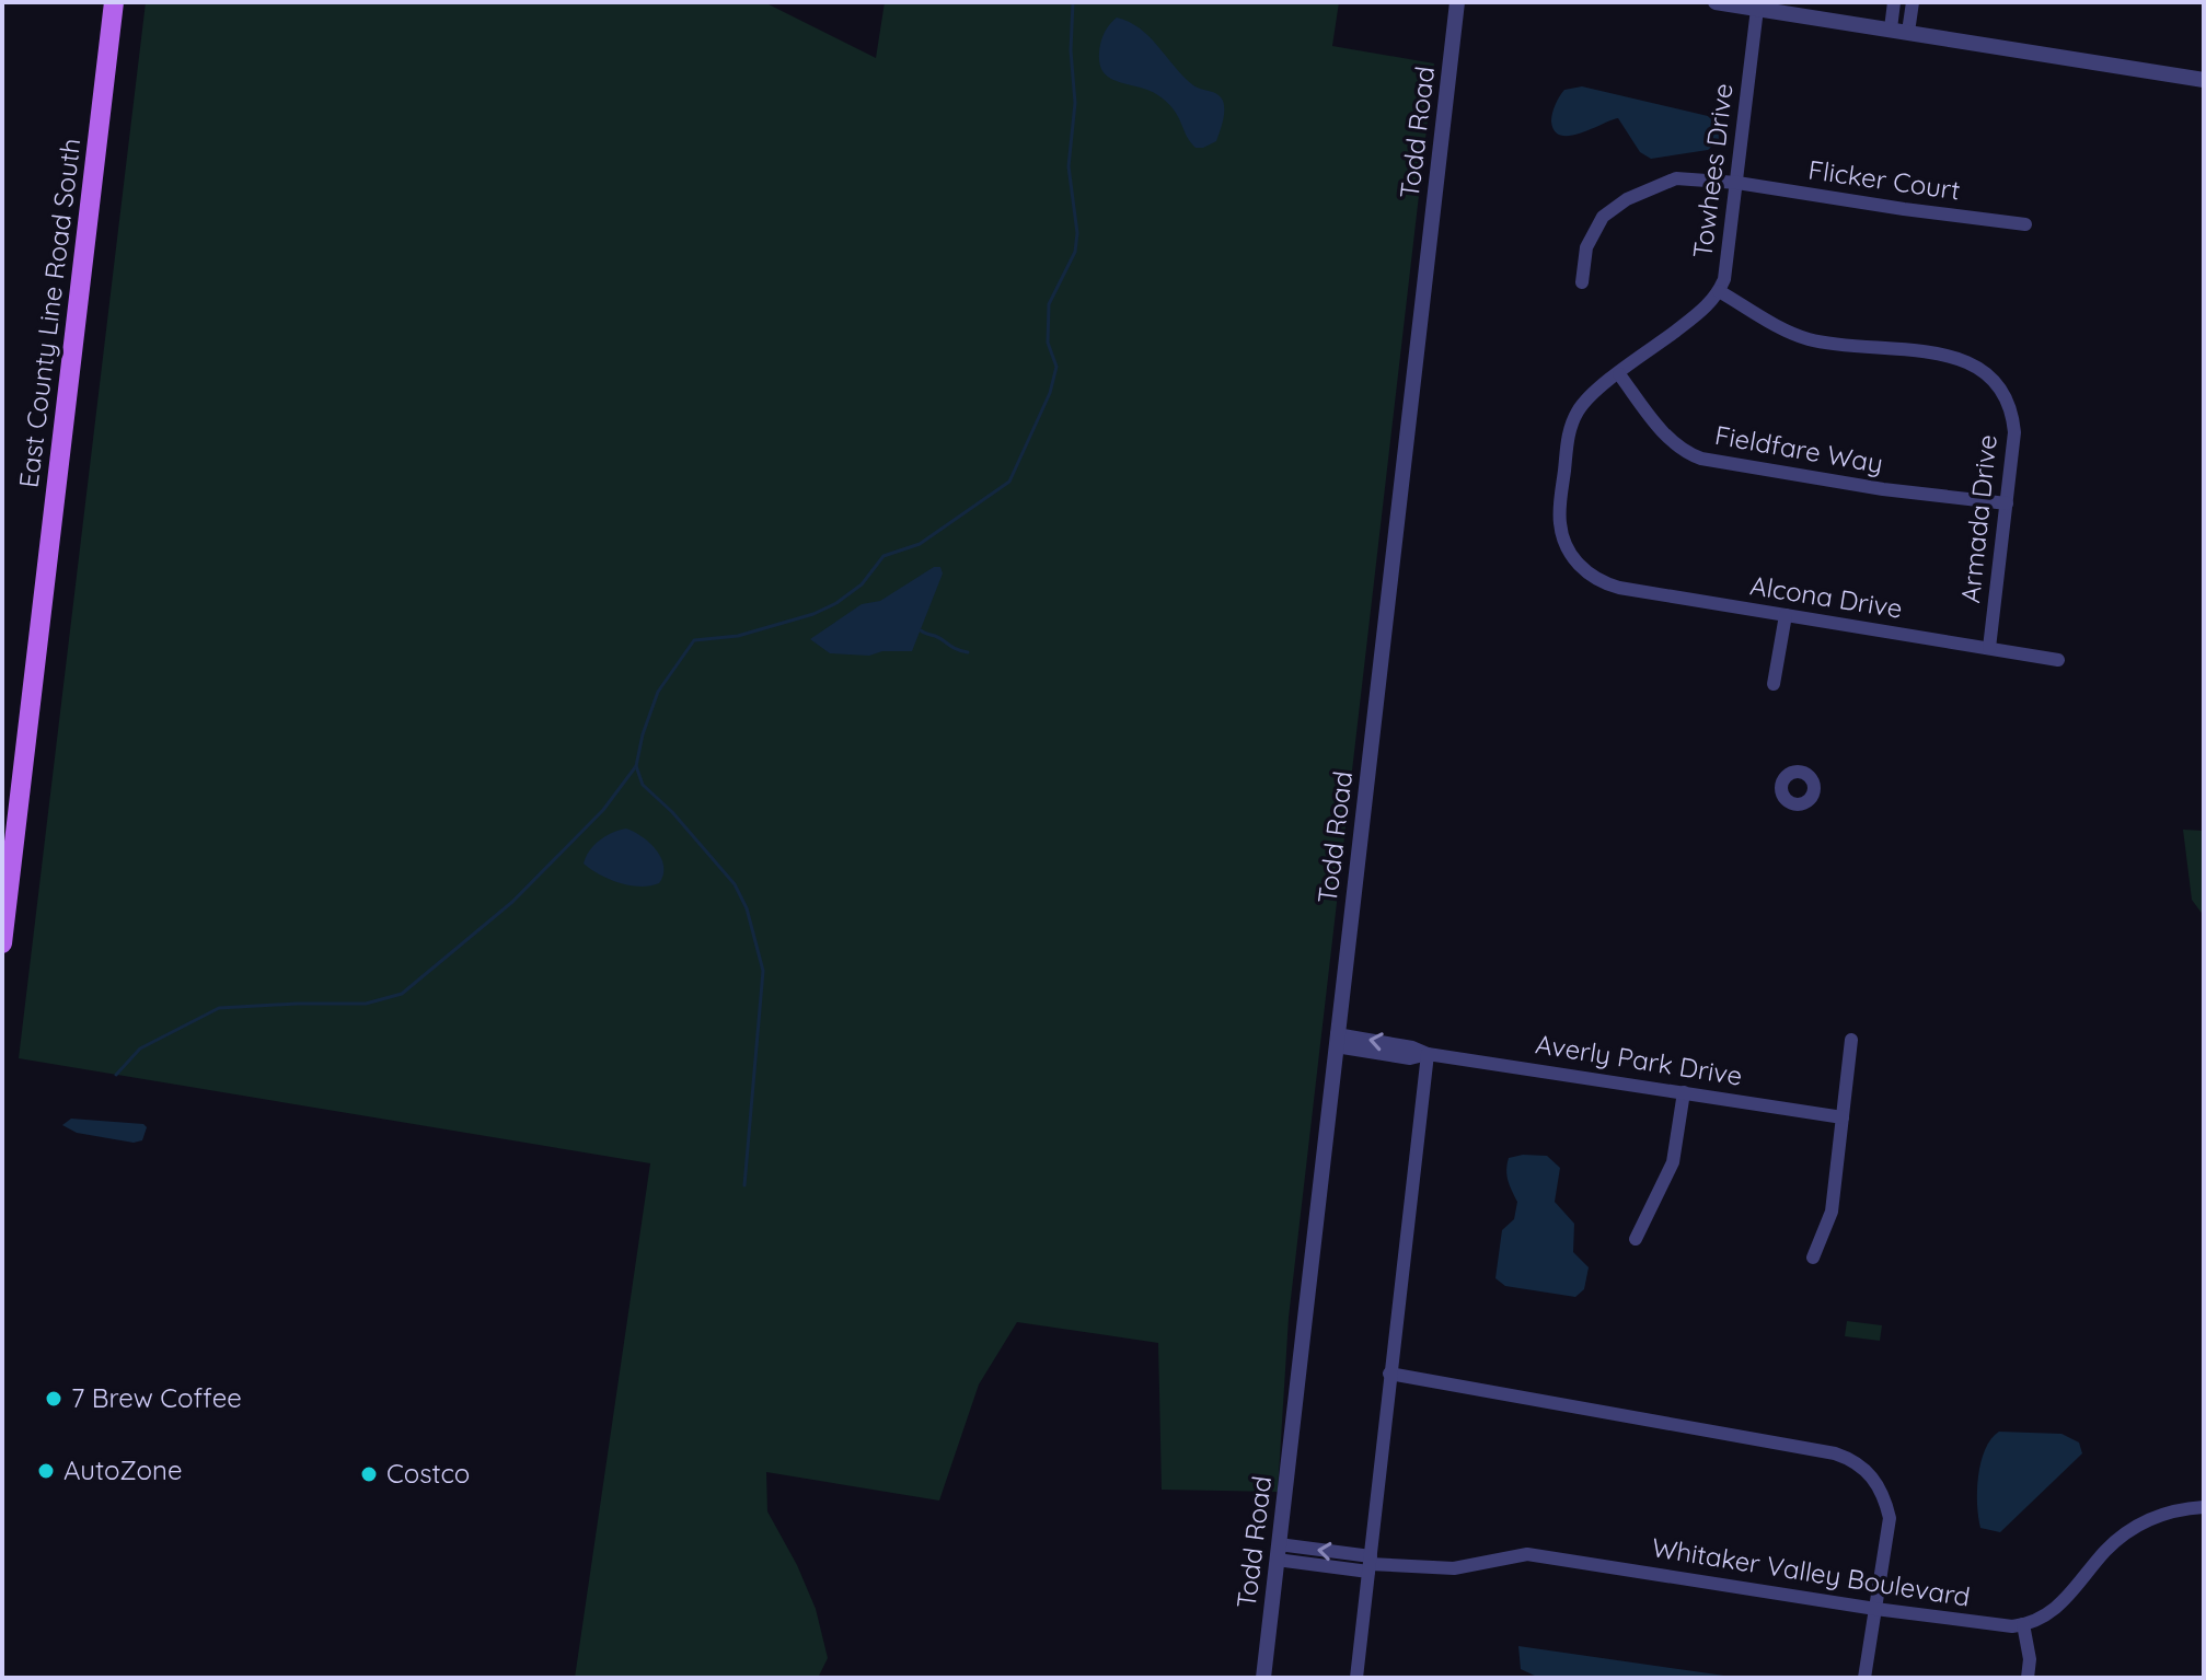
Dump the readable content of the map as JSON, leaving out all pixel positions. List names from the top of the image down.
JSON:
{
  "streets": {
    "main road": ["East County Line Road South"],
    "street": [
      "Todd Road",
      "Towhees Drive",
      "Flicker Court",
      "Fieldfare Way",
      "Armada Drive",
      "Alcona Drive",
      "Averly Park Drive",
      "Whitaker Valley Boulevard"
    ]
  },
  "crossings": [
    ["Todd Road", "Averly Park Drive"],
    ["Todd Road", "Whitaker Valley Boulevard"],
    ["Towhees Drive", "Flicker Court"],
    ["Towhees Drive", "Fieldfare Way"],
    ["Towhees Drive", "Armada Drive"],
    ["Towhees Drive", "Alcona Drive"],
    ["Fieldfare Way", "Armada Drive"],
    ["Armada Drive", "Alcona Drive"]
  ],
  "places": ["7 Brew Coffee", "AutoZone", "Costco"]
}
